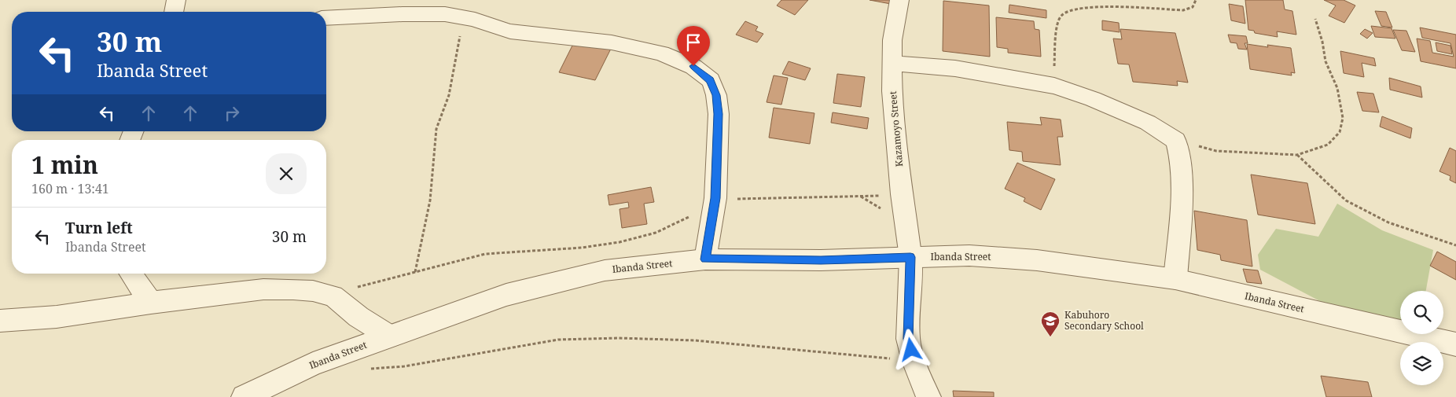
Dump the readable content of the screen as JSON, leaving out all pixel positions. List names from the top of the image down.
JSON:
{
  "streets": {
    "street": ["Kazamoyo Street", "Ibanda Street"]
  },
  "crossings": [
    ["Kazamoyo Street", "Ibanda Street"]
  ],
  "places": {
    "school or university": ["Kabuhoro Secondary School"]
  },
  "page": {
    "turn": ["30 m", "Ibanda Street"],
    "heading": ["1 min", "160 m · 13:41"],
    "list": [
      {
        "name": "Turn left",
        "note": "Ibanda Street",
        "value": "30 m"
      }
    ]
  }
}
